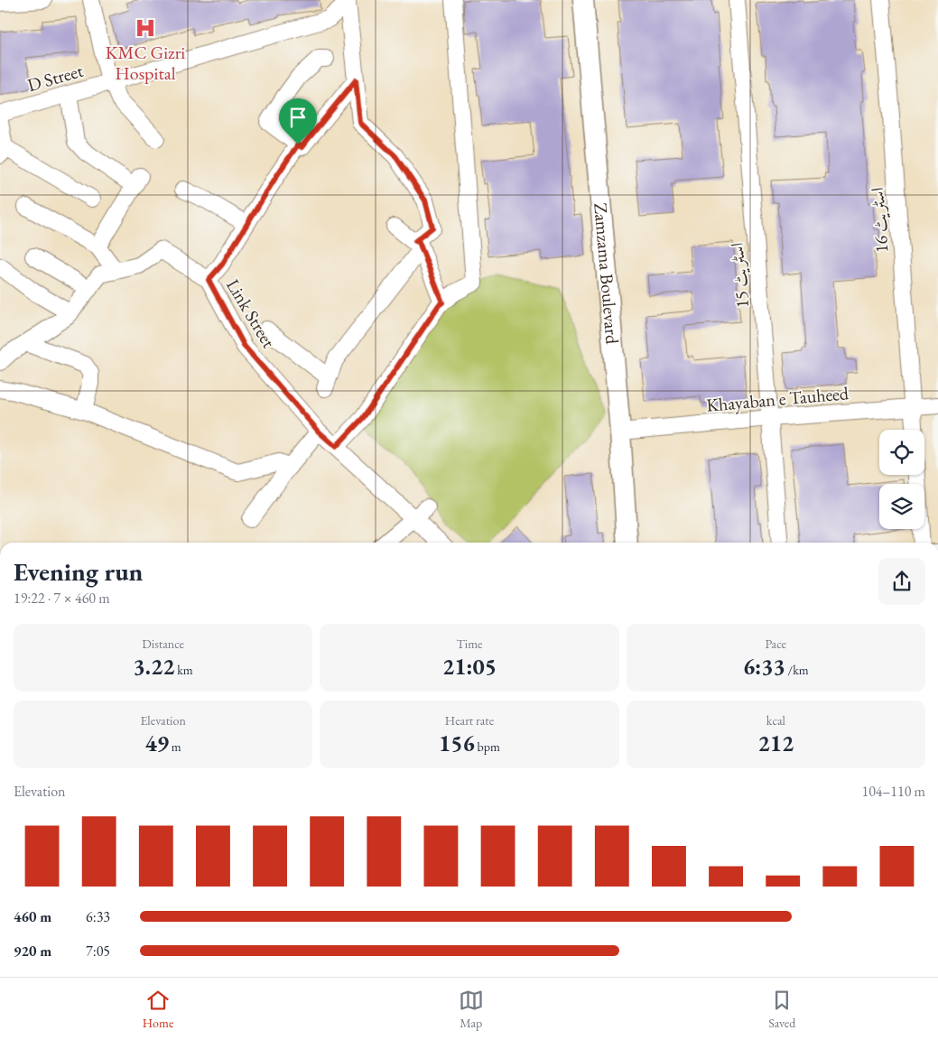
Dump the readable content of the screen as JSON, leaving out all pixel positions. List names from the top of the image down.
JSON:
{
  "streets": {
    "main road": ["Zamzama Boulevard"],
    "street": [
      "D Street",
      "اسٹریٹ 16",
      "اسٹریٹ 15",
      "Link Street",
      "Khayaban e Tauheed"
    ]
  },
  "crossings": [
    ["اسٹریٹ 16", "Khayaban e Tauheed"],
    ["Zamzama Boulevard", "Khayaban e Tauheed"],
    ["اسٹریٹ 15", "Khayaban e Tauheed"]
  ],
  "places": {
    "hospital": ["KMC Gizri Hospital"]
  },
  "page": {
    "heading": ["Evening run", "19:22 · 7 × 460 m"],
    "stats": [
      ["Distance", "3.22 km"],
      ["Time", "21:05"],
      ["Pace", "6:33 /km"],
      ["Elevation", "49 m"],
      ["Heart rate", "156 bpm"],
      ["kcal", "212"]
    ],
    "chart": ["Elevation", "104–110 m"],
    "list": [
      {
        "name": "460 m",
        "note": "6:33"
      },
      {
        "name": "920 m",
        "note": "7:05"
      }
    ],
    "tabs": ["Home", "Map", "Saved"]
  }
}
